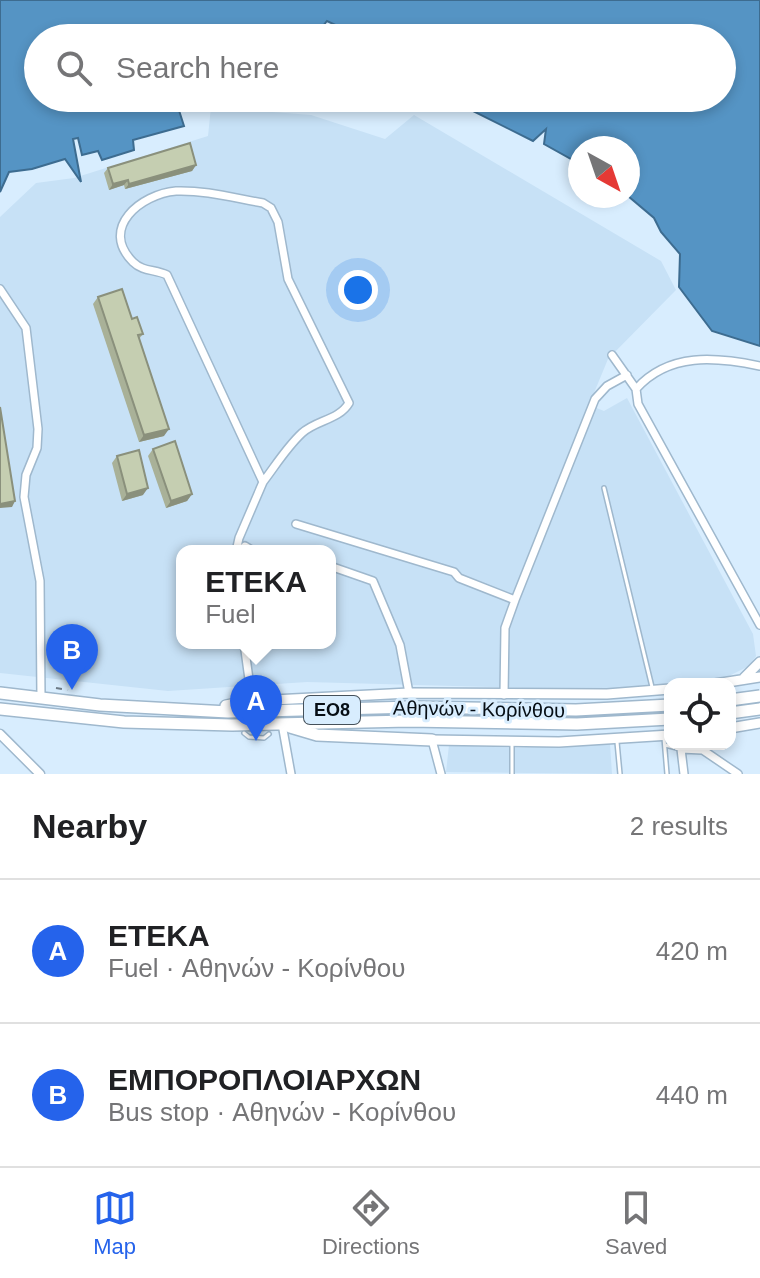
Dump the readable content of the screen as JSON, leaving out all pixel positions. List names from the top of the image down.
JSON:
{
  "streets": {
    "highway": ["Αθηνών - Κορίνθου", "ΕΟ8"]
  },
  "north": "bottom right",
  "page": {
    "search": "Search here",
    "popup": ["ΕΤΕΚΑ", "Fuel"],
    "pins": ["B", "A"],
    "heading": ["Nearby", "2 results"],
    "list": [
      {
        "mark": "A",
        "name": "ΕΤΕΚΑ",
        "note": "Fuel · Αθηνών - Κορίνθου",
        "value": "420 m"
      },
      {
        "mark": "B",
        "name": "ΕΜΠΟΡΟΠΛΟΙΑΡΧΩΝ",
        "note": "Bus stop · Αθηνών - Κορίνθου",
        "value": "440 m"
      }
    ],
    "nav": ["Map", "Directions", "Saved"]
  }
}
